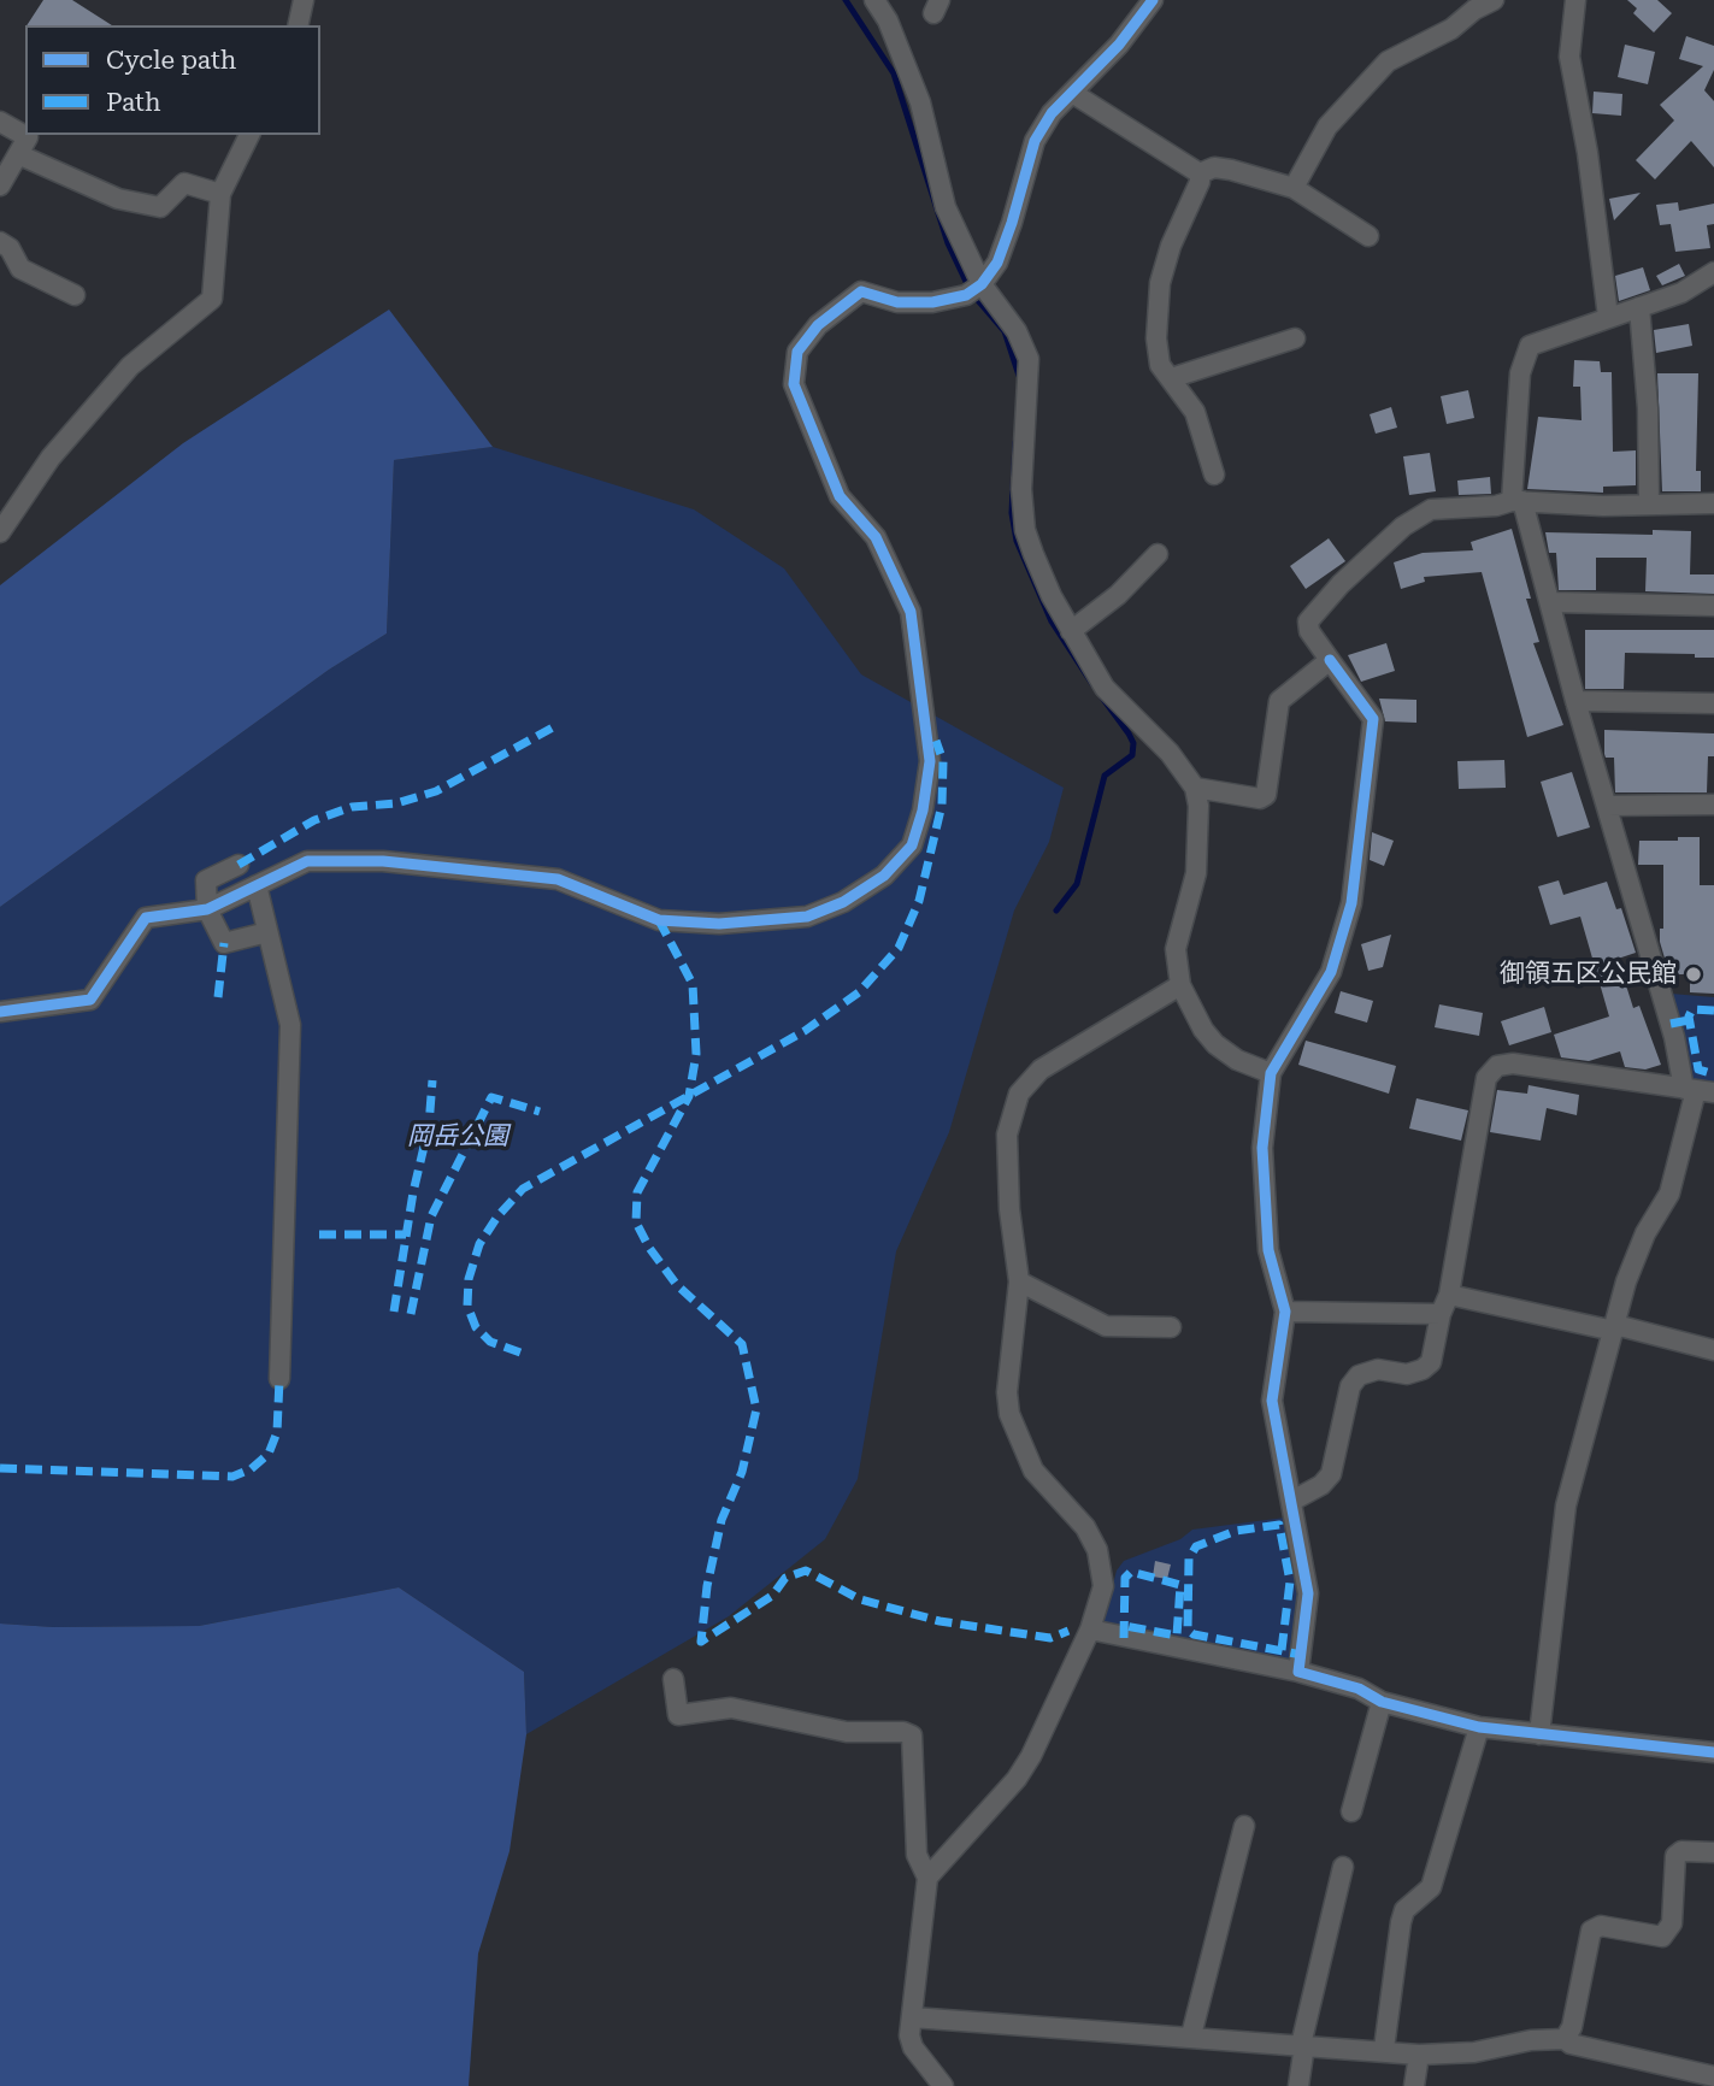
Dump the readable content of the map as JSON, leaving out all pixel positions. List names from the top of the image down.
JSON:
{
  "parks": ["岡岳公園"],
  "places": ["御領五区公民館"],
  "legend": ["Cycle path", "Path"]
}
